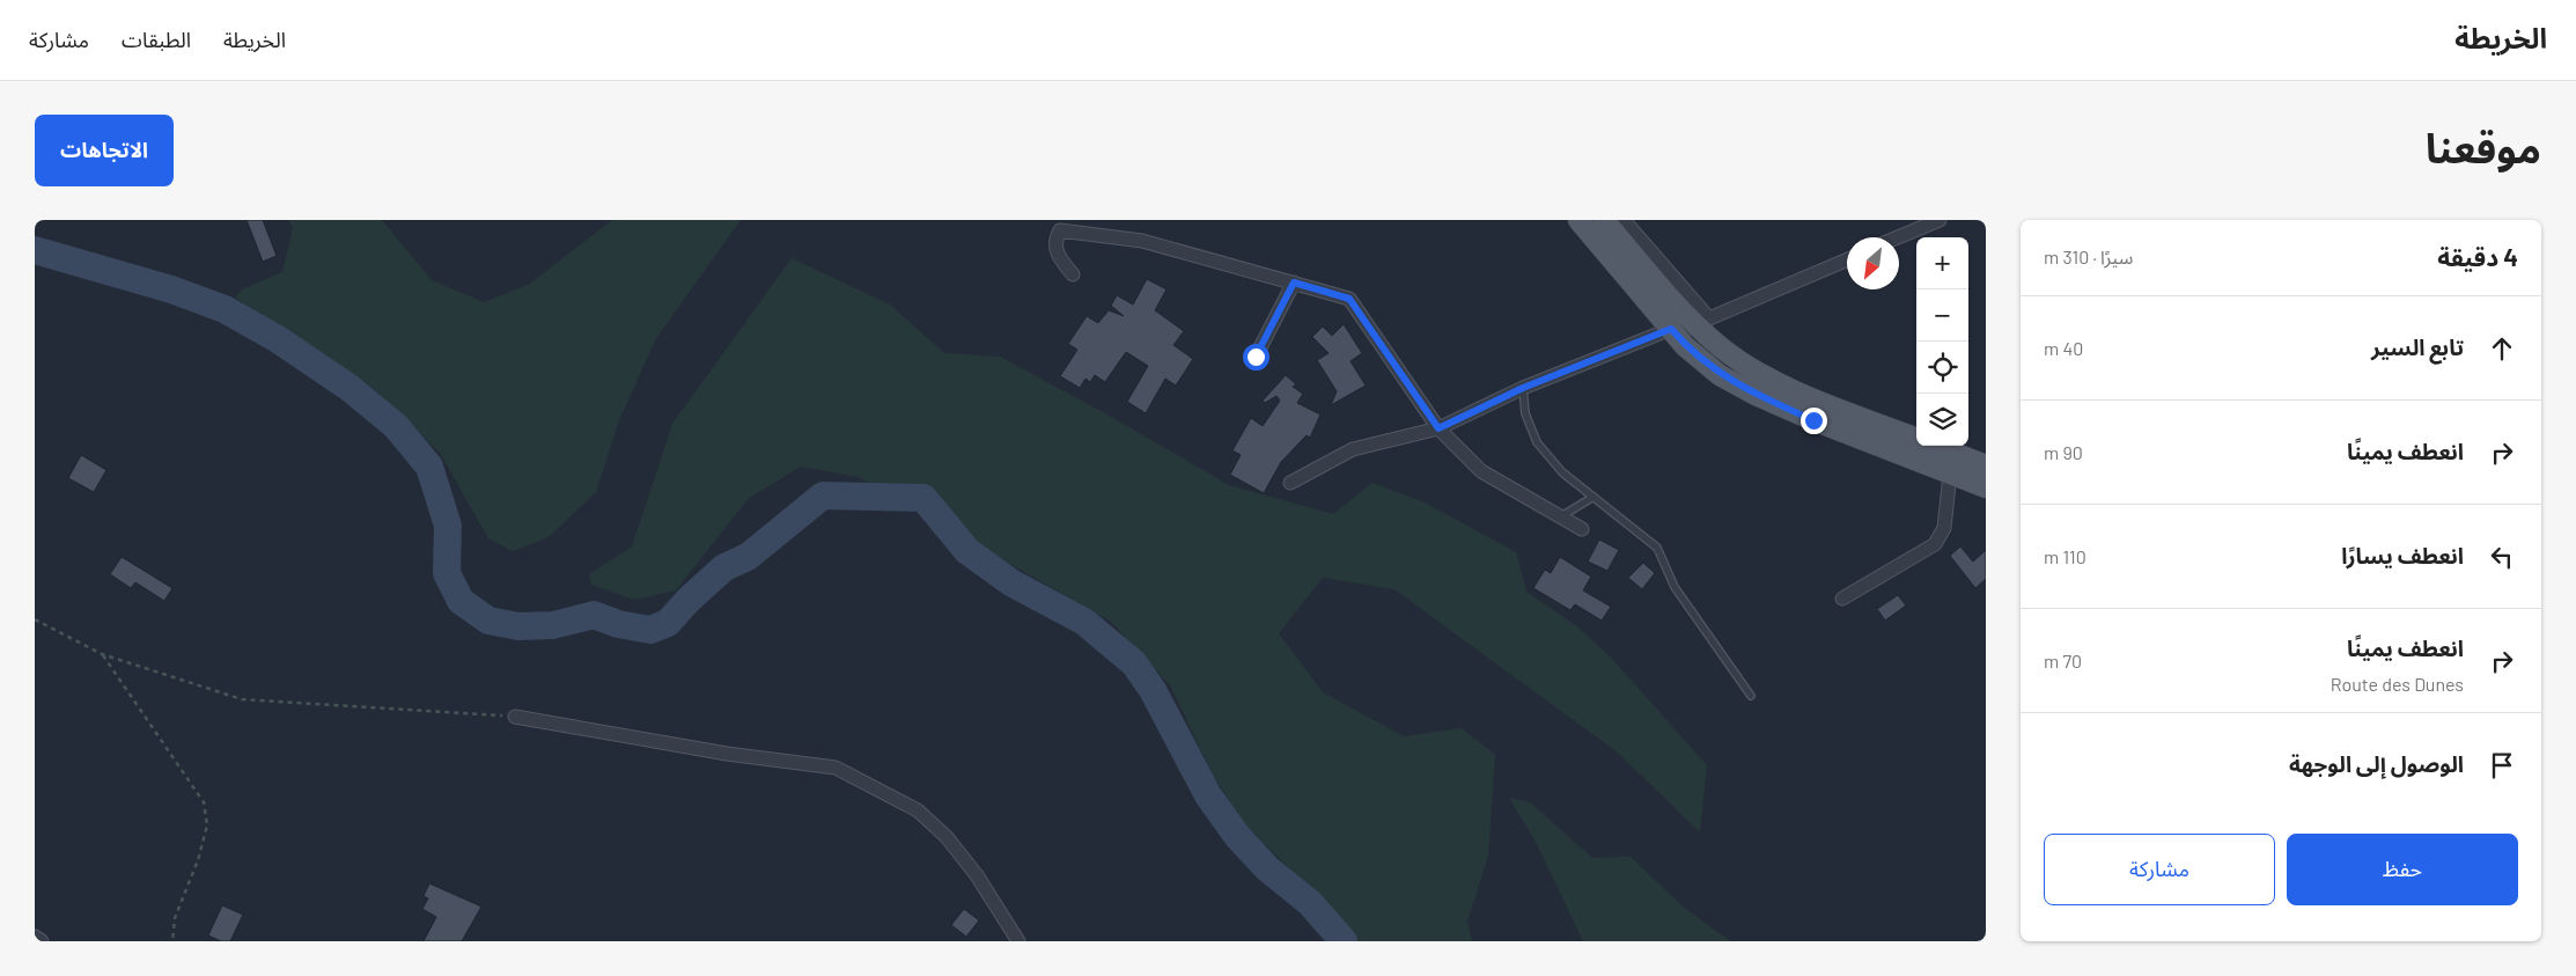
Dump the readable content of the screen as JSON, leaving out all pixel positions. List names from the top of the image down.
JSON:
{
  "north": "bottom left",
  "page": {
    "header": "الخريطة",
    "nav": ["الخريطة", "الطبقات", "مشاركة"],
    "title": "موقعنا",
    "buttons": [
      "الاتجاهات",
      ["حفظ", "مشاركة"]
    ],
    "heading": ["4 دقيقة", "سيرًا · 310 m"],
    "map_buttons": ["+", "−"],
    "list": [
      ["تابع السير", "40 m"],
      ["انعطف يمينًا", "90 m"],
      ["انعطف يسارًا", "110 m"],
      ["انعطف يمينًا", "Route des Dunes", "70 m"],
      "الوصول إلى الوجهة"
    ]
  }
}
